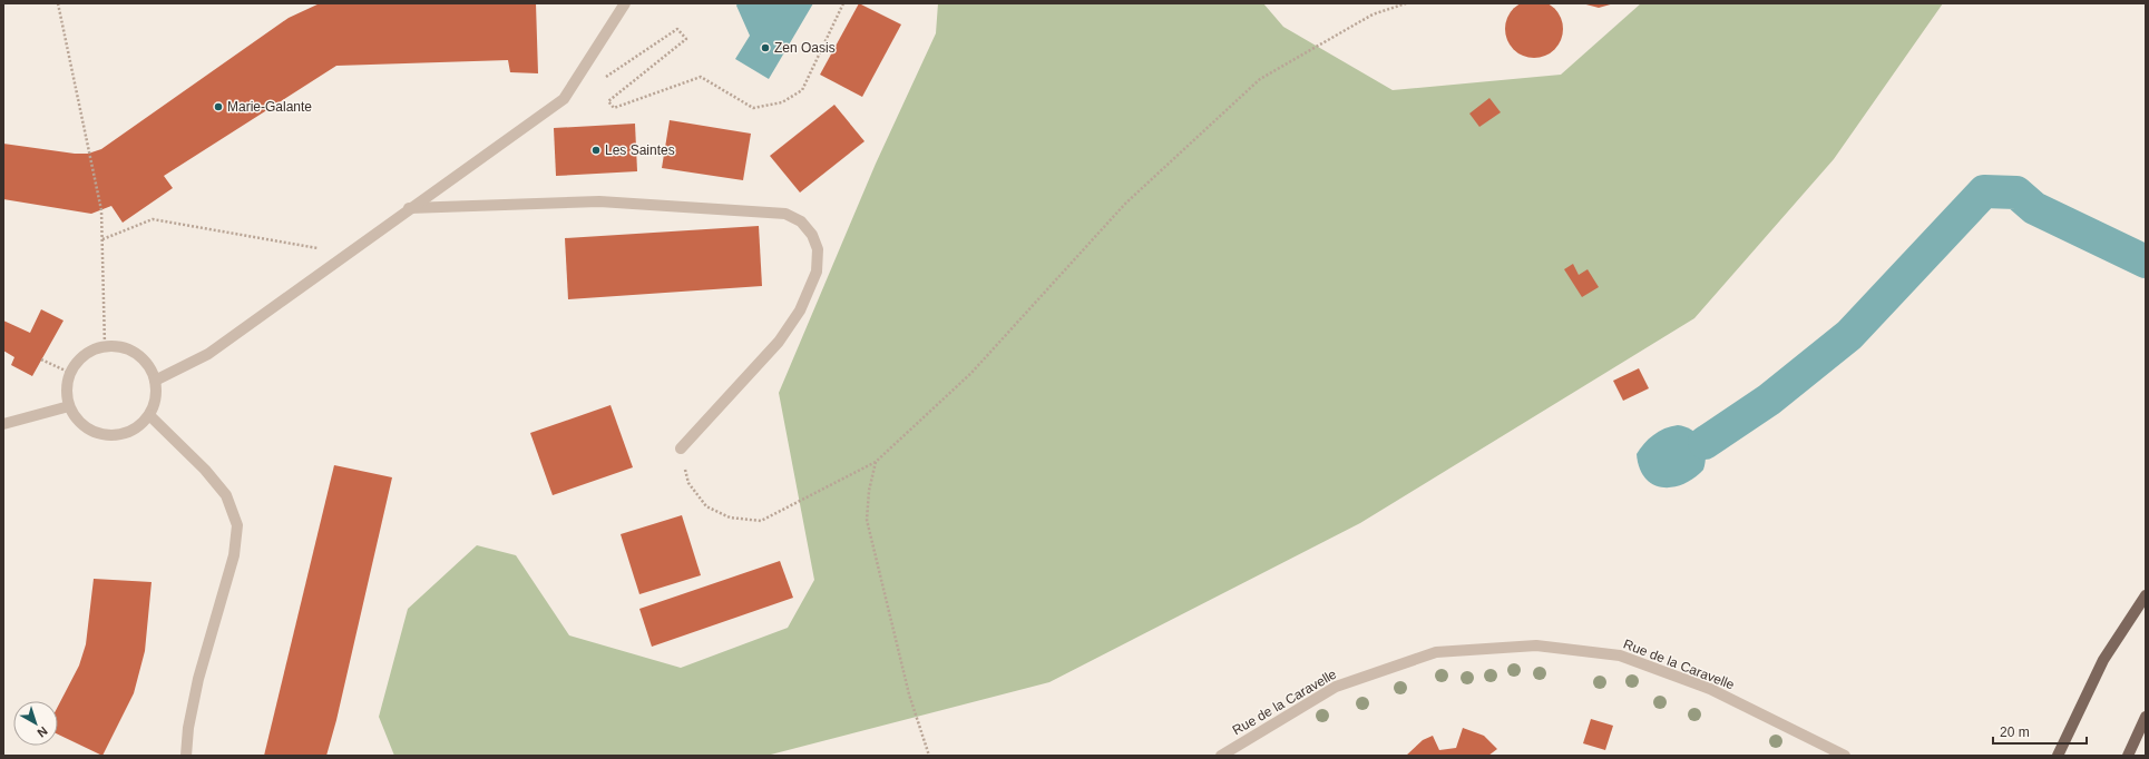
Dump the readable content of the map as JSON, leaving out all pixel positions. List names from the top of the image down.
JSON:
{
  "streets": {
    "street": ["Rue de la Caravelle"]
  },
  "places": ["Zen Oasis", "Marie-Galante", "Les Saintes"],
  "scale_bar": "20 m",
  "north": "bottom right"
}
